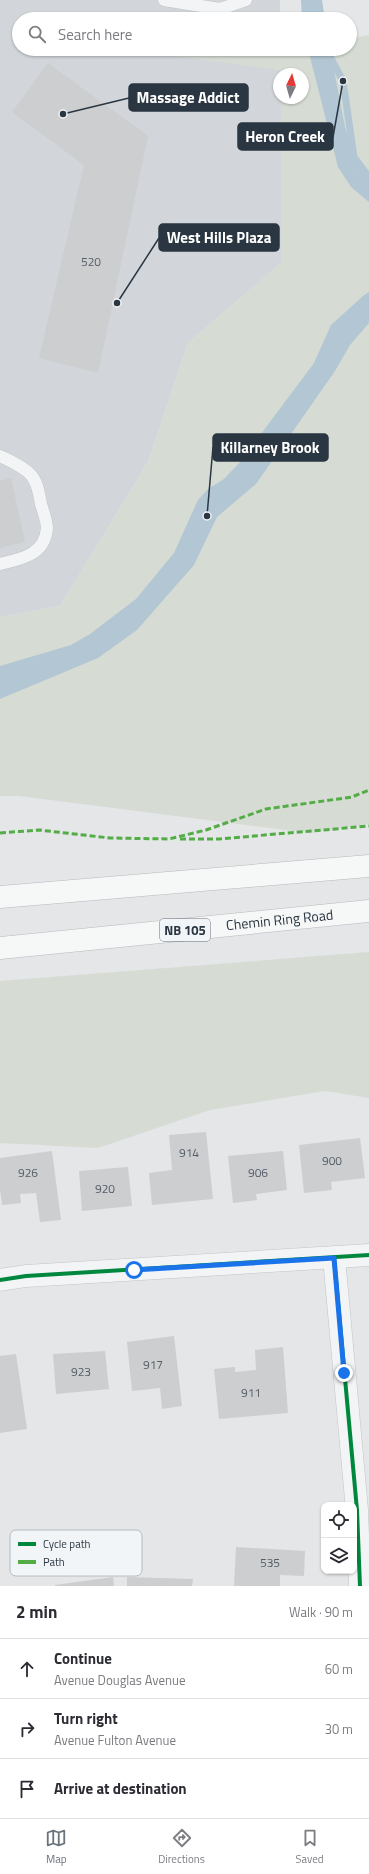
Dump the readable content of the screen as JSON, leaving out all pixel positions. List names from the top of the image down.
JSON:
{
  "streets": {
    "highway": ["Chemin Ring Road", "NB 105"]
  },
  "places": [
    "Heron Creek",
    "Massage Addict",
    "West Hills Plaza",
    "Killarney Brook"
  ],
  "house_numbers": [
    "520",
    "914",
    "900",
    "926",
    "906",
    "920",
    "917",
    "923",
    "911",
    "535"
  ],
  "legend": ["Cycle path", "Path"],
  "north": "top",
  "page": {
    "search": "Search here",
    "heading": ["2 min", "Walk · 90 m"],
    "list": [
      ["Continue", "Avenue Douglas Avenue", "60 m"],
      ["Turn right", "Avenue Fulton Avenue", "30 m"],
      "Arrive at destination"
    ],
    "nav": ["Map", "Directions", "Saved"]
  }
}
